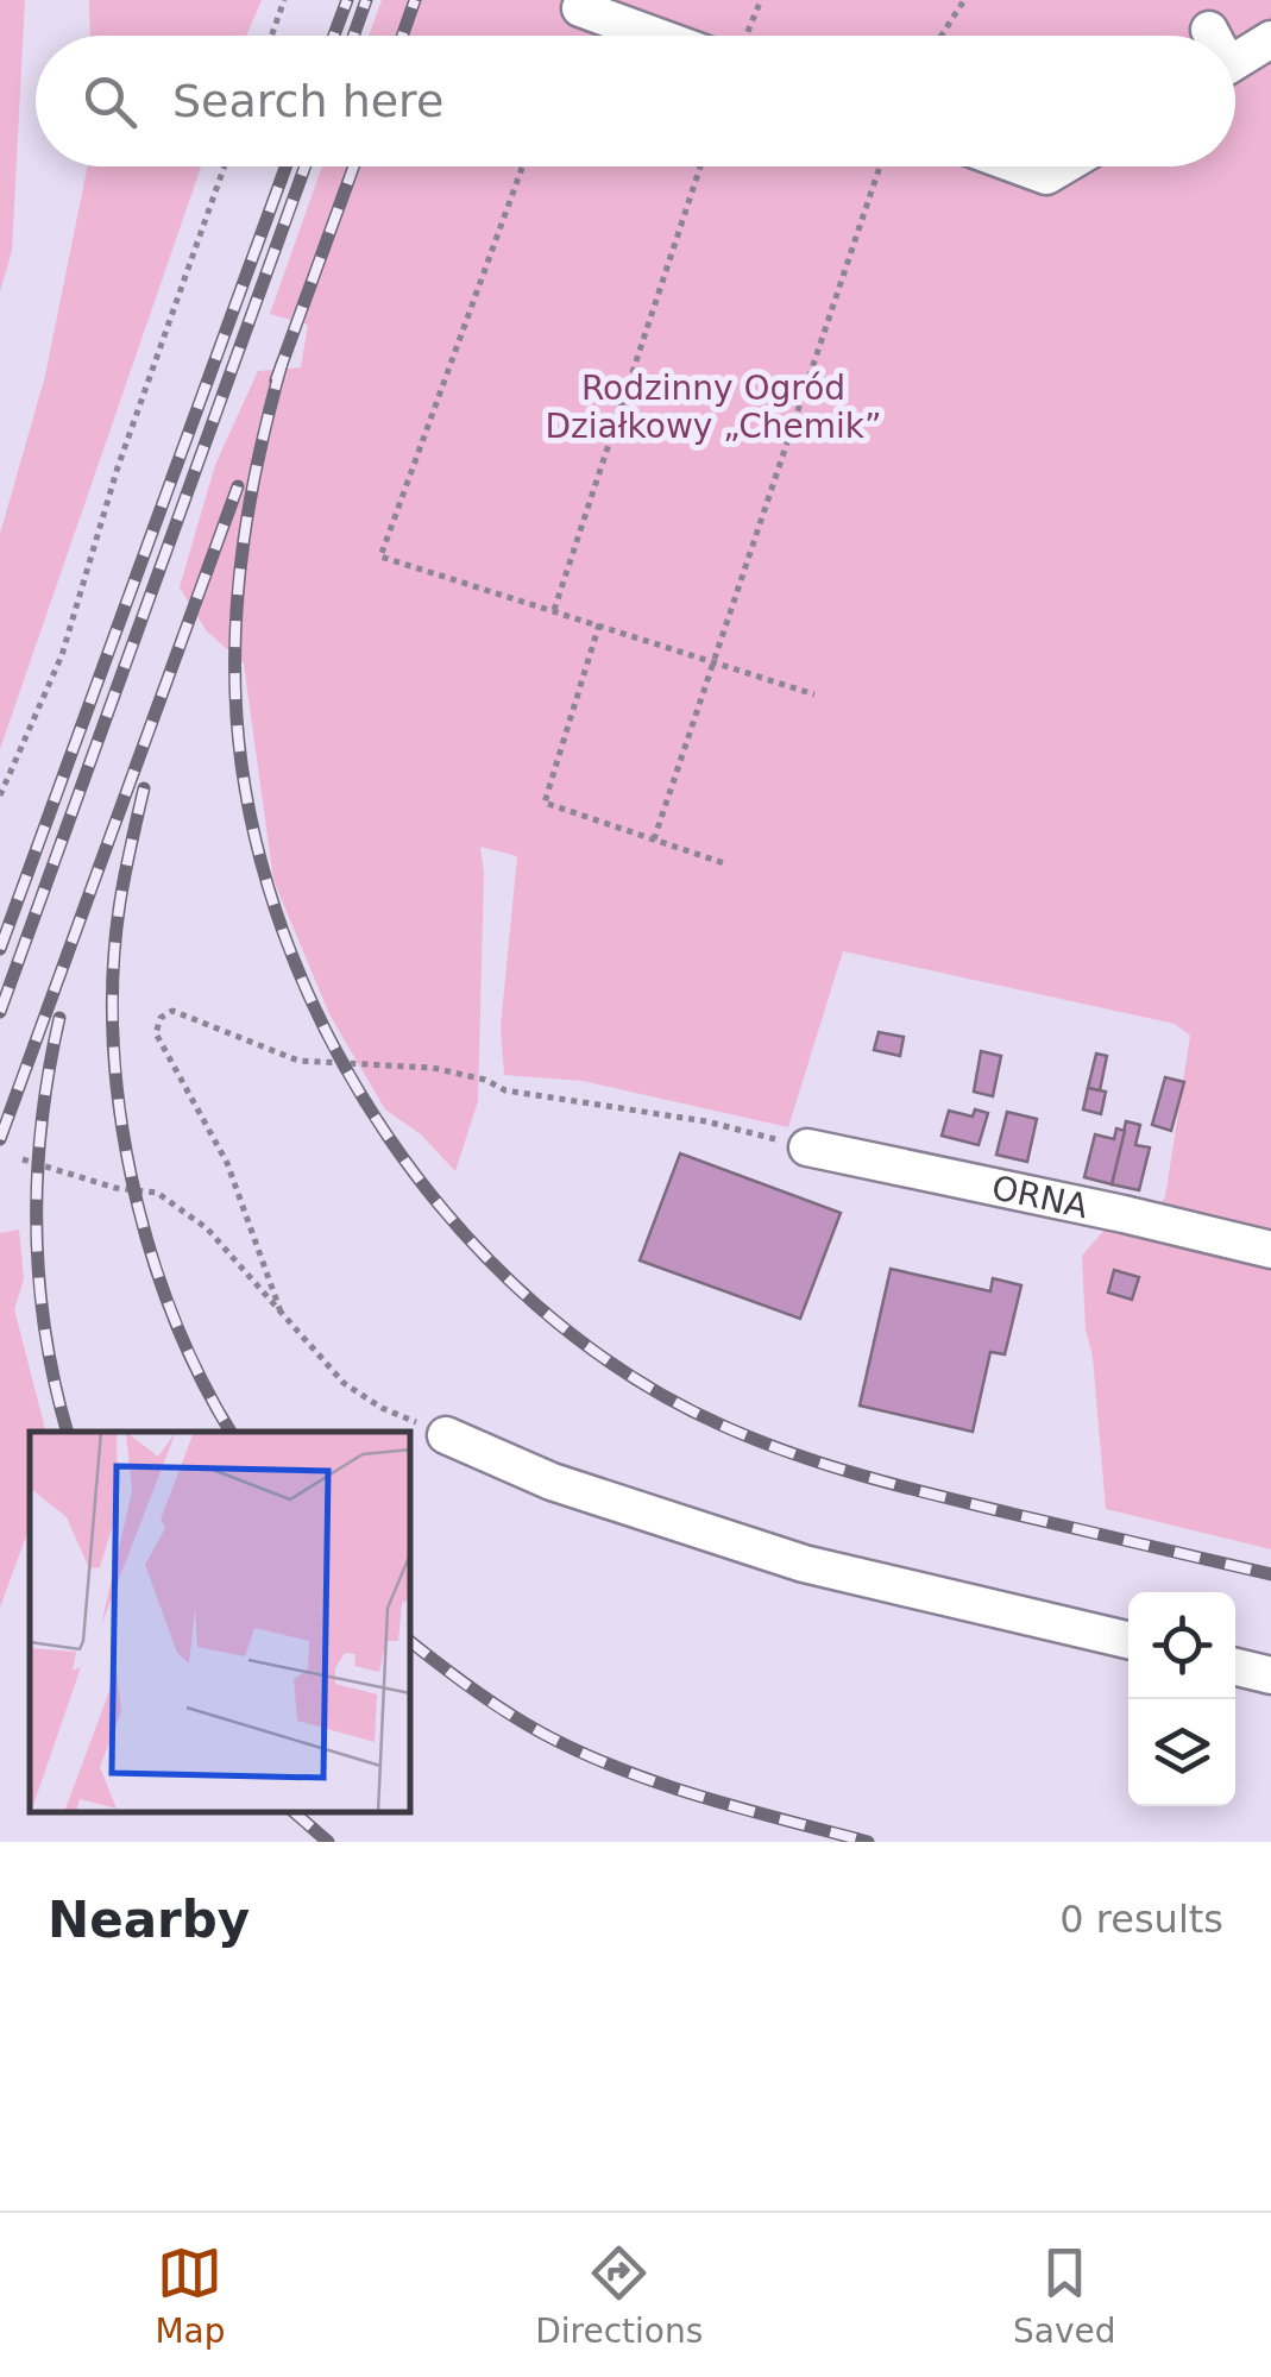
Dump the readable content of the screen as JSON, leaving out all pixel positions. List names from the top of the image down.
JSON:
{
  "streets": {
    "street": ["ORNA"]
  },
  "parks": ["Rodzinny Ogród Działkowy „Chemik”"],
  "page": {
    "search": "Search here",
    "heading": ["Nearby", "0 results"],
    "nav": ["Map", "Directions", "Saved"]
  }
}
